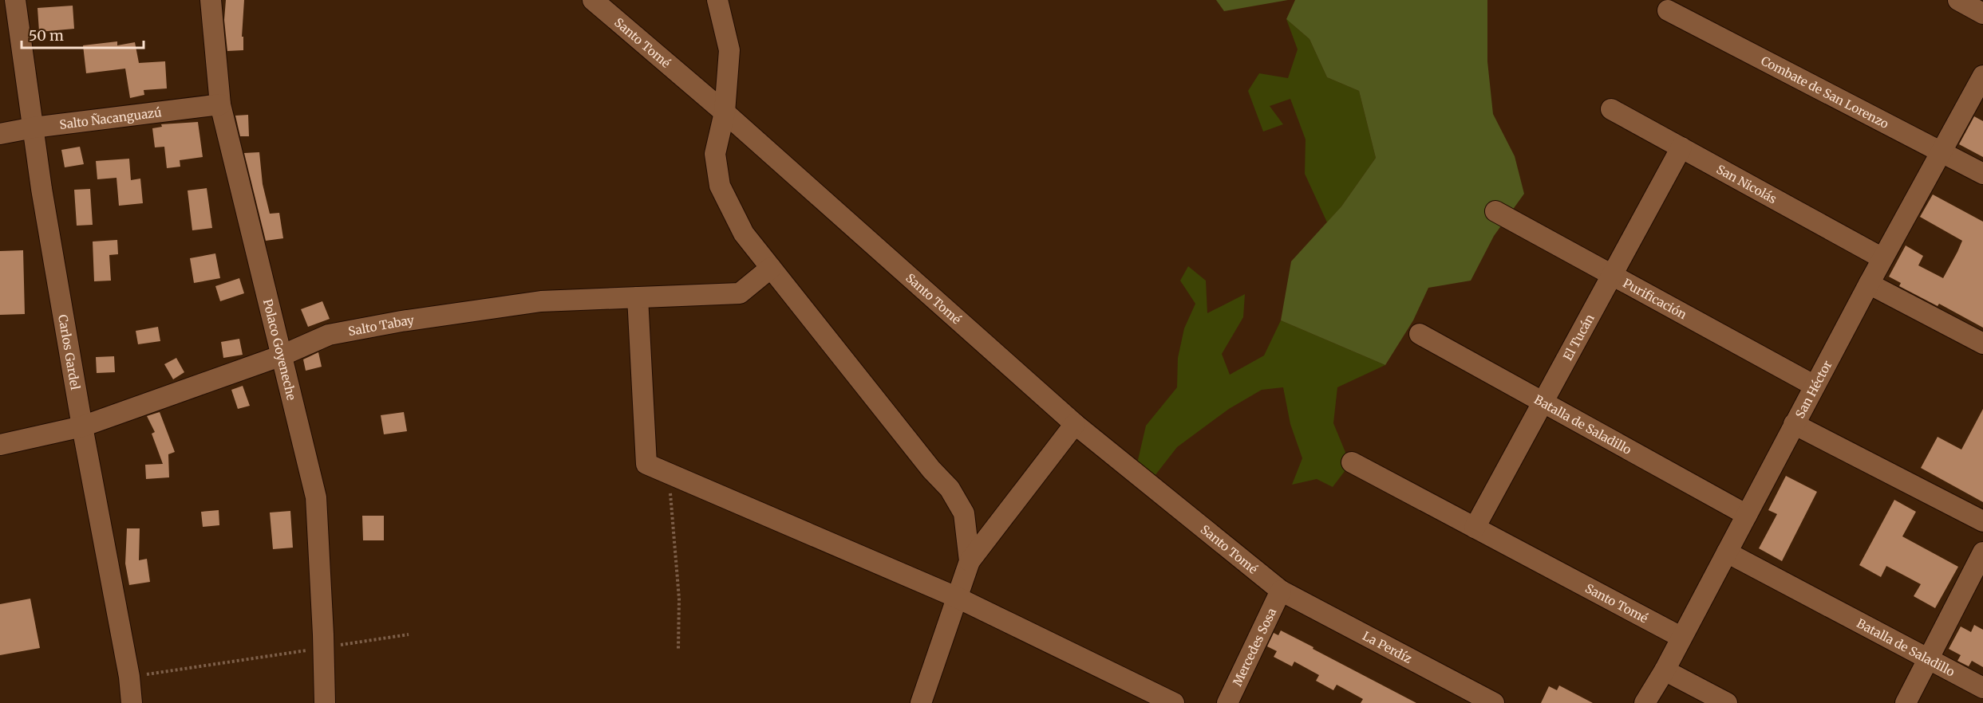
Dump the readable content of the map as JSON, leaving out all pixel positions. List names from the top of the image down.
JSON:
{
  "streets": {
    "street": [
      "Santo Tomé",
      "Combate de San Lorenzo",
      "Salto Ñacanguazú",
      "San Nicolás",
      "Purificación",
      "Salto Tabay",
      "El Tucán",
      "Polaco Goyeneche",
      "Carlos Gardel",
      "San Héctor",
      "Batalla de Saladillo",
      "Mercedes Sosa",
      "La Perdíz"
    ]
  },
  "crossings": [
    ["Santo Tomé", "El Tucán"],
    ["Santo Tomé", "San Héctor"],
    ["Santo Tomé", "Mercedes Sosa"],
    ["Santo Tomé", "La Perdíz"],
    ["Combate de San Lorenzo", "San Héctor"],
    ["Salto Ñacanguazú", "Polaco Goyeneche"],
    ["Salto Ñacanguazú", "Carlos Gardel"],
    ["San Nicolás", "El Tucán"],
    ["San Nicolás", "San Héctor"],
    ["Purificación", "El Tucán"],
    ["Purificación", "San Héctor"],
    ["Salto Tabay", "Polaco Goyeneche"],
    ["Salto Tabay", "Carlos Gardel"],
    ["El Tucán", "Batalla de Saladillo"],
    ["San Héctor", "Batalla de Saladillo"],
    ["Mercedes Sosa", "La Perdíz"]
  ],
  "scale_bar": "50 m"
}
